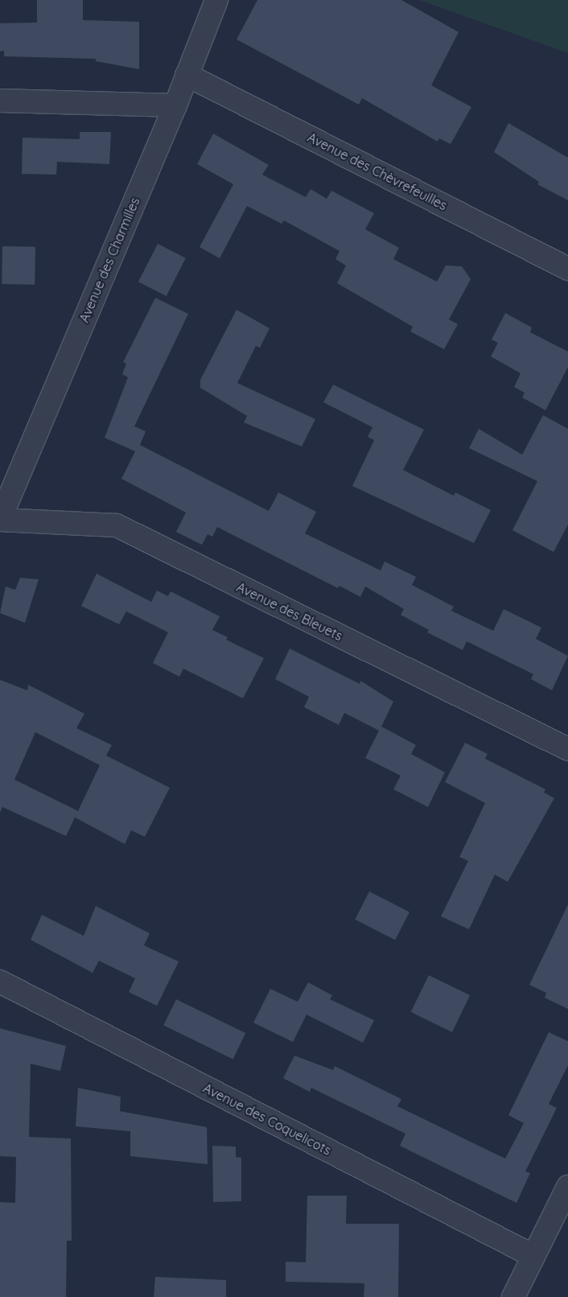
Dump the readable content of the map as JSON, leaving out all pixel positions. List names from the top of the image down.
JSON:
{
  "streets": {
    "street": [
      "Avenue des Chèvrefeuilles",
      "Avenue des Charmilles",
      "Avenue des Bleuets",
      "Avenue des Coquelicots"
    ]
  },
  "crossings": [
    ["Avenue des Chèvrefeuilles", "Avenue des Charmilles"],
    ["Avenue des Charmilles", "Avenue des Bleuets"]
  ]
}
